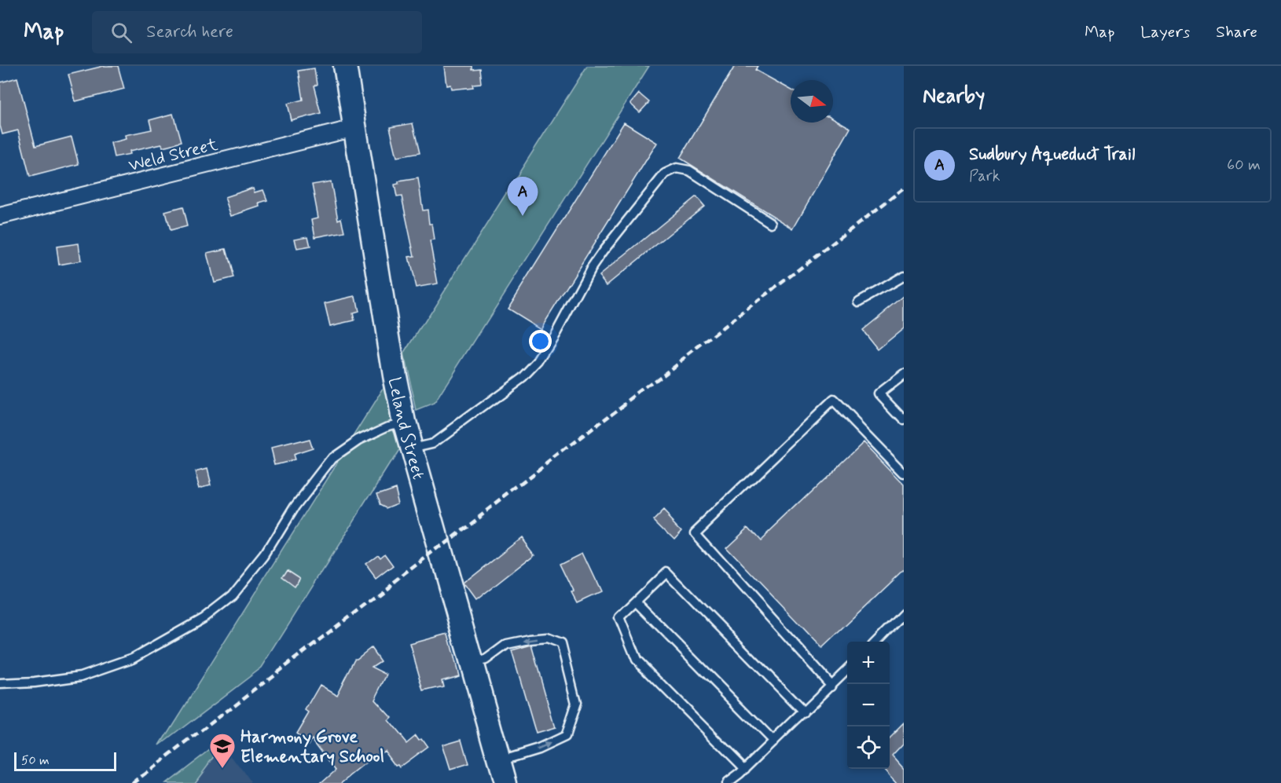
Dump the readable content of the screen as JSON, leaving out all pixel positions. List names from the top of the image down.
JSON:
{
  "streets": {
    "street": ["Weld Street", "Leland Street"]
  },
  "crossings": [
    ["Weld Street", "Leland Street"]
  ],
  "places": {
    "school or university": ["Harmony Grove Elementary School"]
  },
  "scale_bar": "50 m",
  "north": "right",
  "page": {
    "header": "Map",
    "search": "Search here",
    "nav": ["Map", "Layers", "Share"],
    "heading": "Nearby",
    "list": [
      {
        "mark": "A",
        "name": "Sudbury Aqueduct Trail",
        "note": "Park",
        "value": "60 m"
      }
    ],
    "pins": "A",
    "map_buttons": ["+", "−"],
    "scale": "50 m"
  }
}
